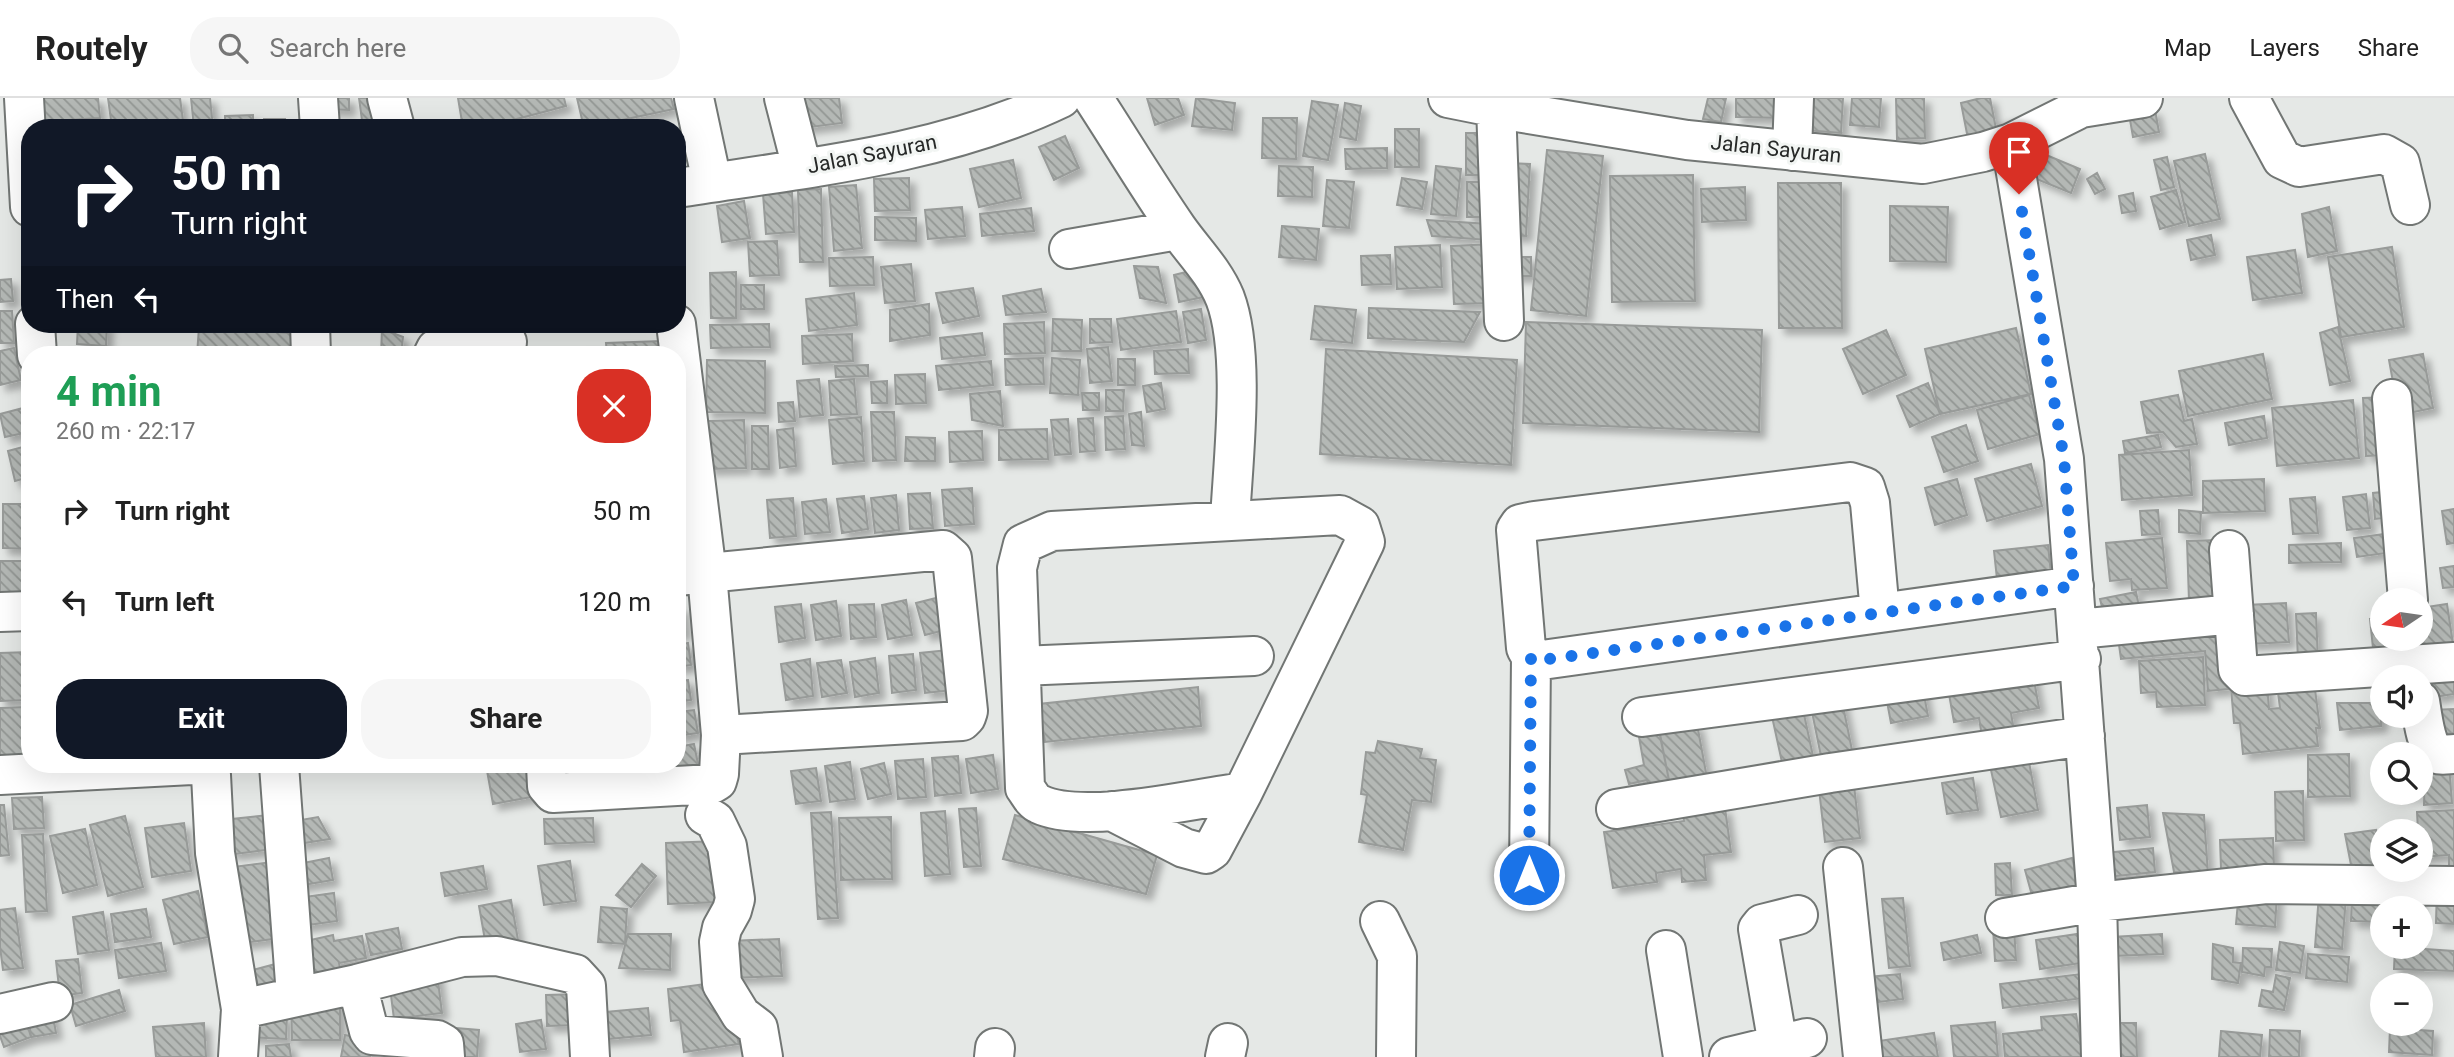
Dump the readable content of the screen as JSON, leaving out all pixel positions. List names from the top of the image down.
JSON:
{
  "streets": {
    "street": ["Jalan Sayuran"]
  },
  "north": "left",
  "page": {
    "header": "Routely",
    "search": "Search here",
    "nav": ["Map", "Layers", "Share"],
    "turn": ["50 m", "Turn right"],
    "then": "Then",
    "heading": ["4 min", "260 m · 22:17"],
    "list": [
      {
        "name": "Turn right",
        "value": "50 m"
      },
      {
        "name": "Turn left",
        "value": "120 m"
      }
    ],
    "map_buttons": ["+", "−"],
    "buttons": ["Exit", "Share"]
  }
}
